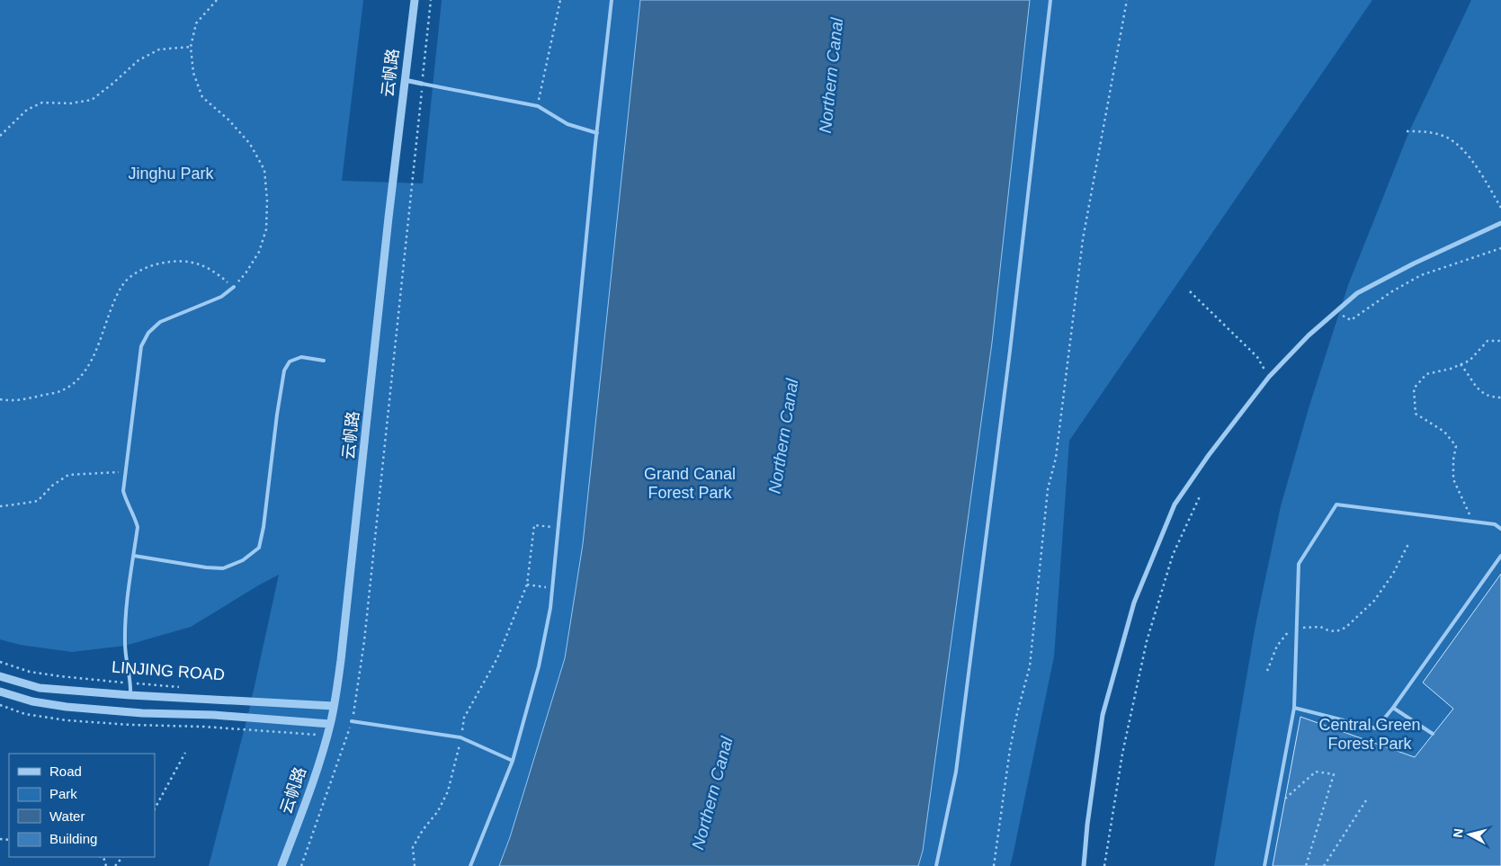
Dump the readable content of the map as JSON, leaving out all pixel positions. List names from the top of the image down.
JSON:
{
  "streets": {
    "street": ["云帆路", "LINJING ROAD"]
  },
  "crossings": [
    ["云帆路", "LINJING ROAD"]
  ],
  "water": ["Northern Canal"],
  "parks": ["Jinghu Park", "Grand Canal Forest Park", "Central Green Forest Park"],
  "legend": [
    "Road",
    "Park",
    "Water",
    "Building"
  ],
  "north": "left"
}
